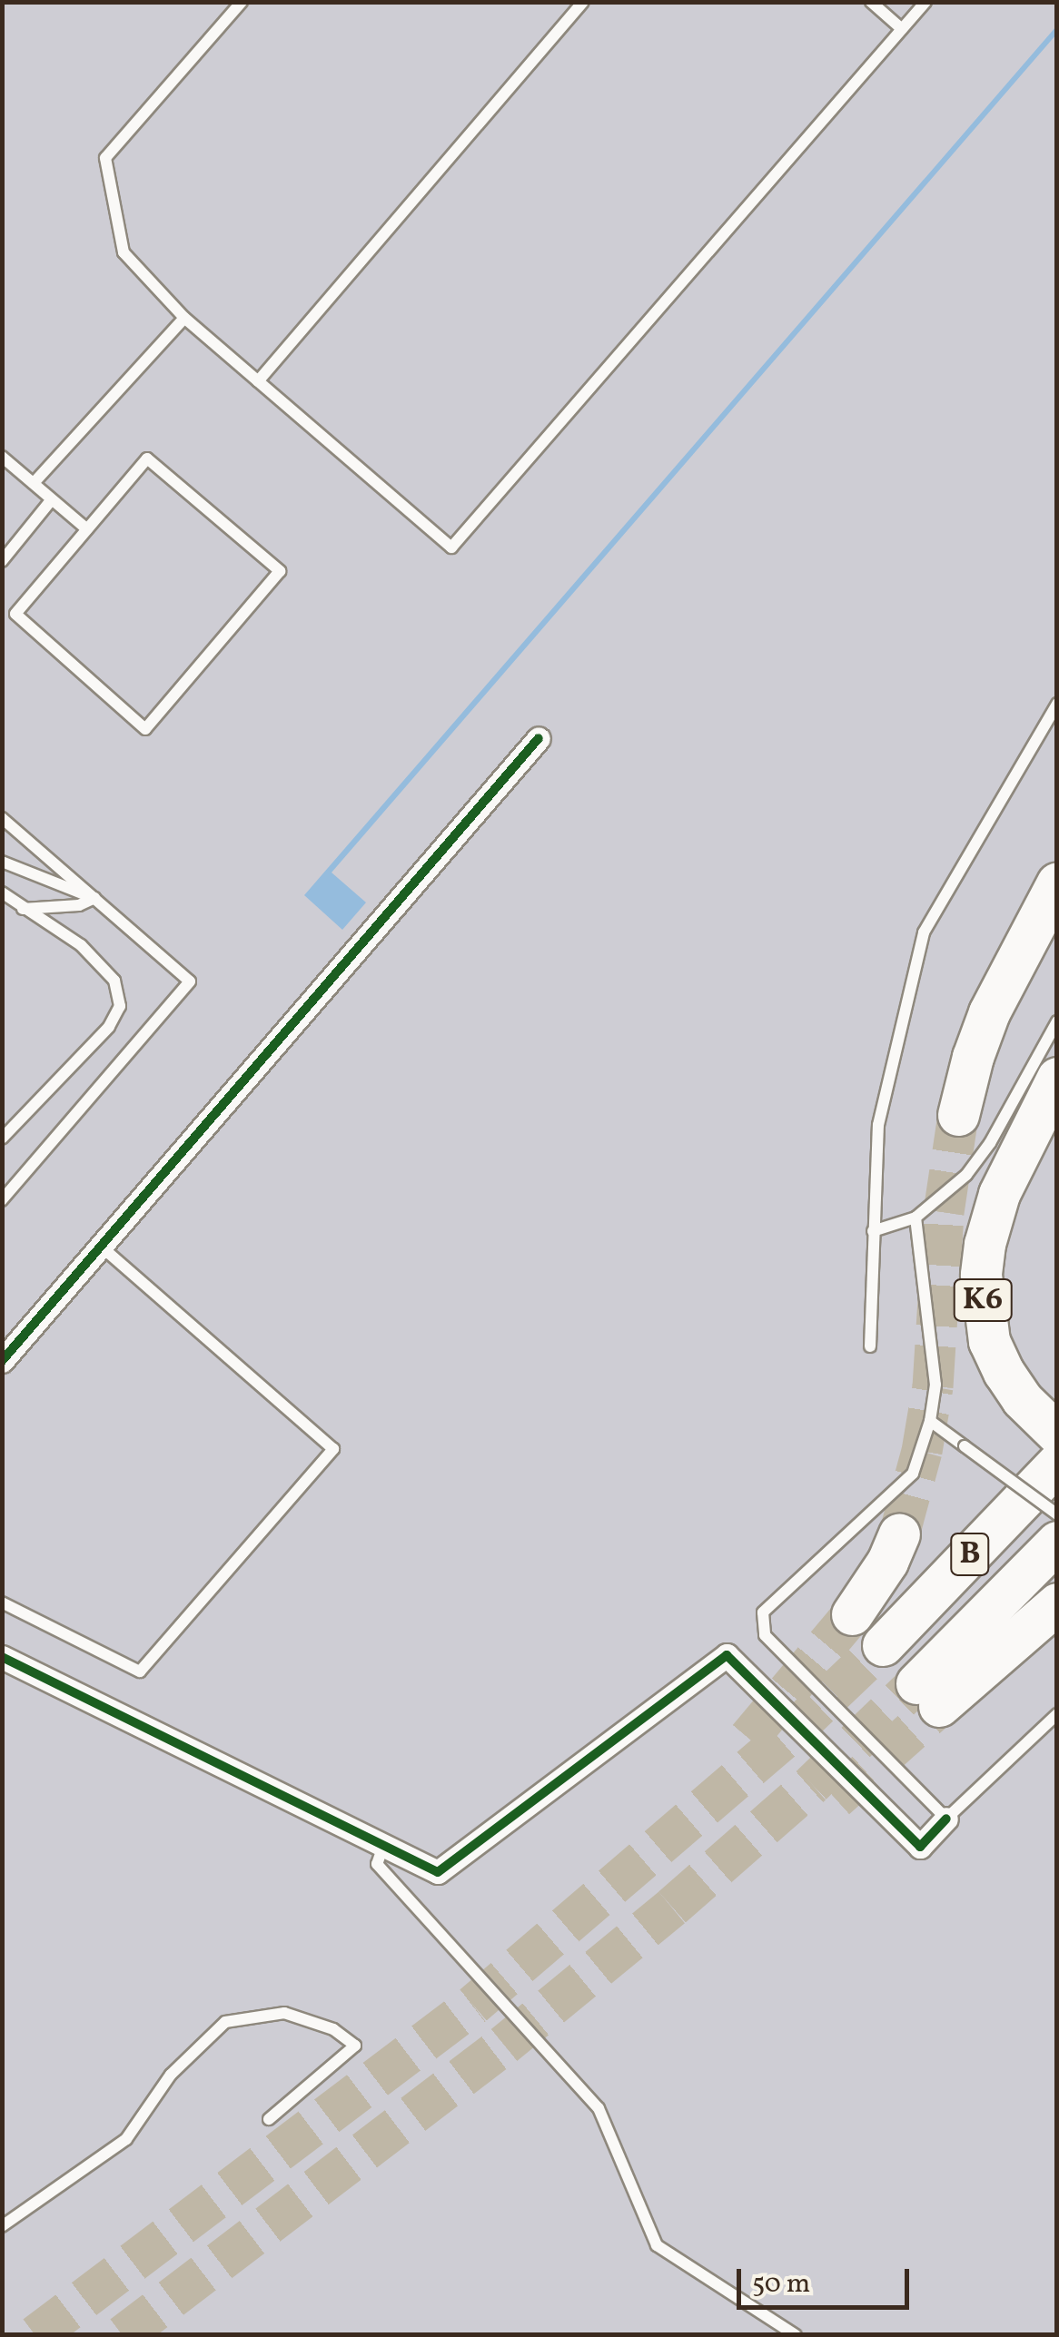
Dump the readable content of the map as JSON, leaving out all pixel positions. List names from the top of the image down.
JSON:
{
  "streets": {
    "highway": ["K6", "B"]
  },
  "scale_bar": "50 m"
}
